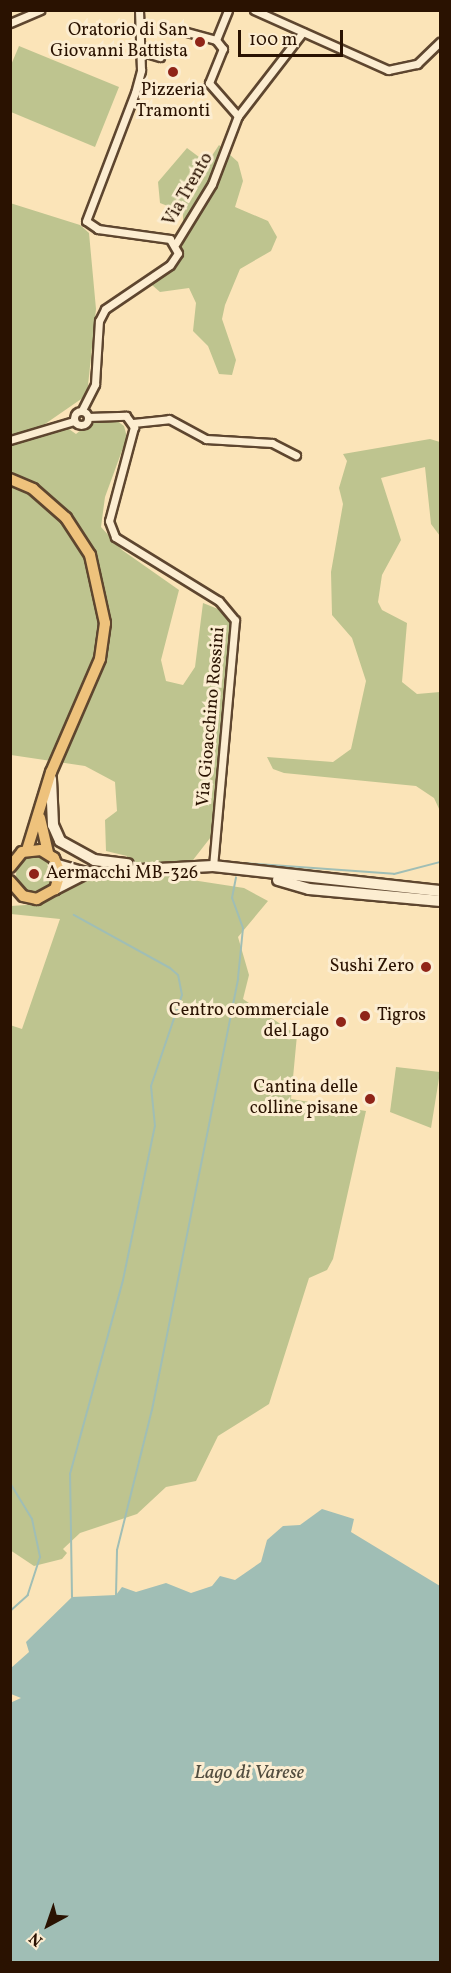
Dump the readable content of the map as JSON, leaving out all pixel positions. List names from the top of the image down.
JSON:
{
  "streets": {
    "street": ["Via Trento", "Via Gioacchino Rossini"]
  },
  "water": ["Lago di Varese"],
  "places": [
    "Oratorio di San Giovanni Battista",
    "Pizzeria Tramonti",
    "Aermacchi MB-326",
    "Sushi Zero",
    "Tigros",
    "Centro commerciale del Lago",
    "Cantina delle colline pisane"
  ],
  "scale_bar": "100 m",
  "north": "bottom left"
}
